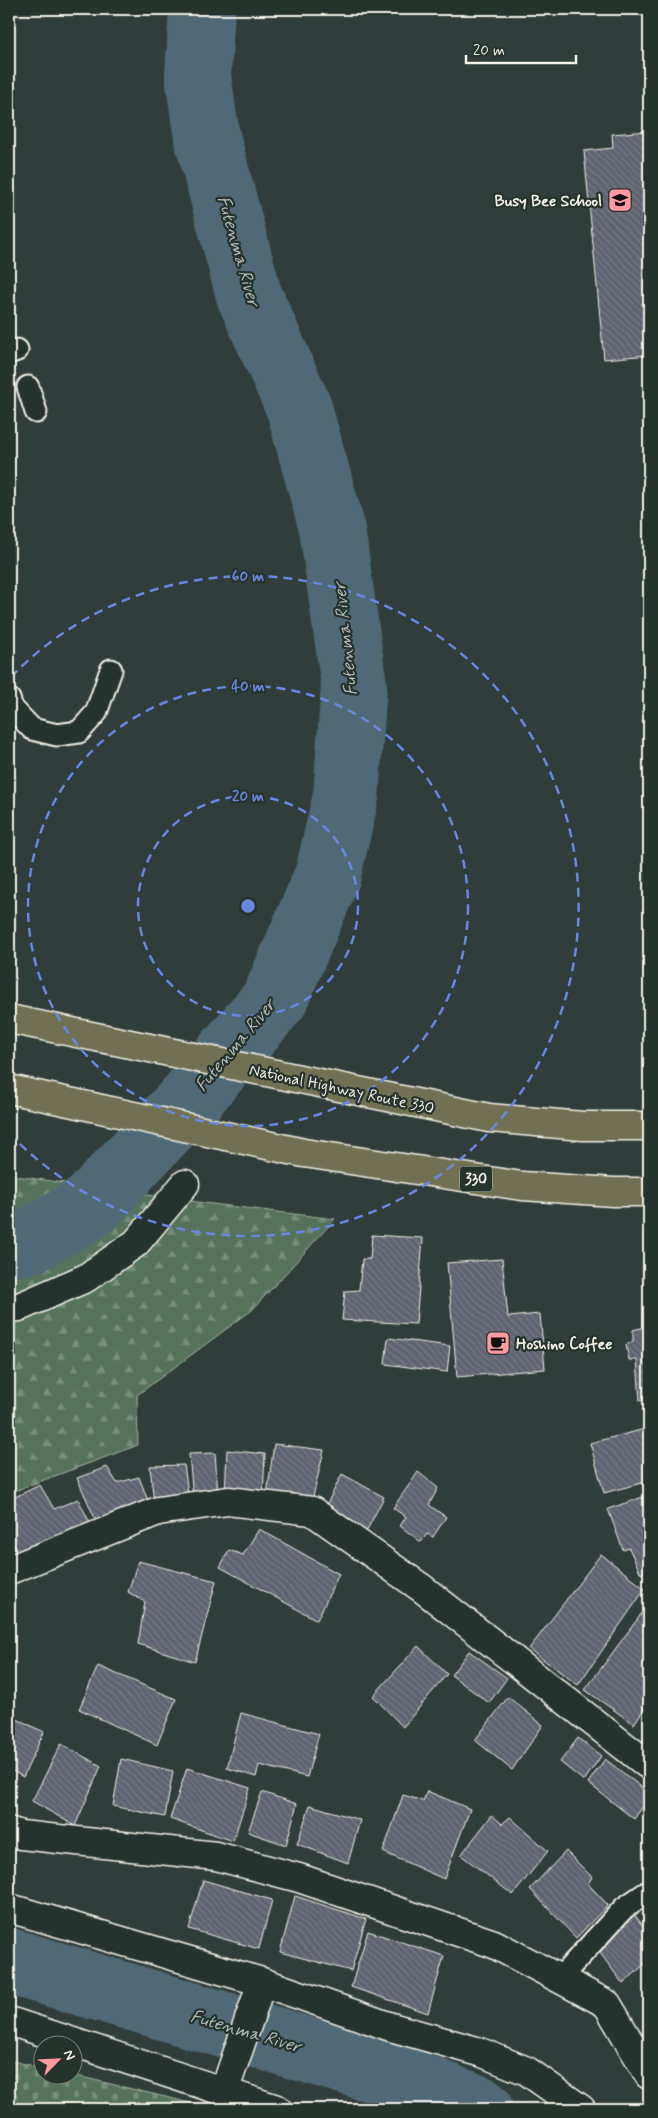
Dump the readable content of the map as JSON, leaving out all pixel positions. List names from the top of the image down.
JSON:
{
  "streets": {
    "highway": ["National Highway Route 330", "330"]
  },
  "water": ["Futenma River"],
  "places": {
    "school or university": ["Busy Bee School"],
    "cafe": ["Hoshino Coffee"]
  },
  "scale_bar": "20 m",
  "north": "top right",
  "rings": ["60 m", "40 m", "20 m"]
}
